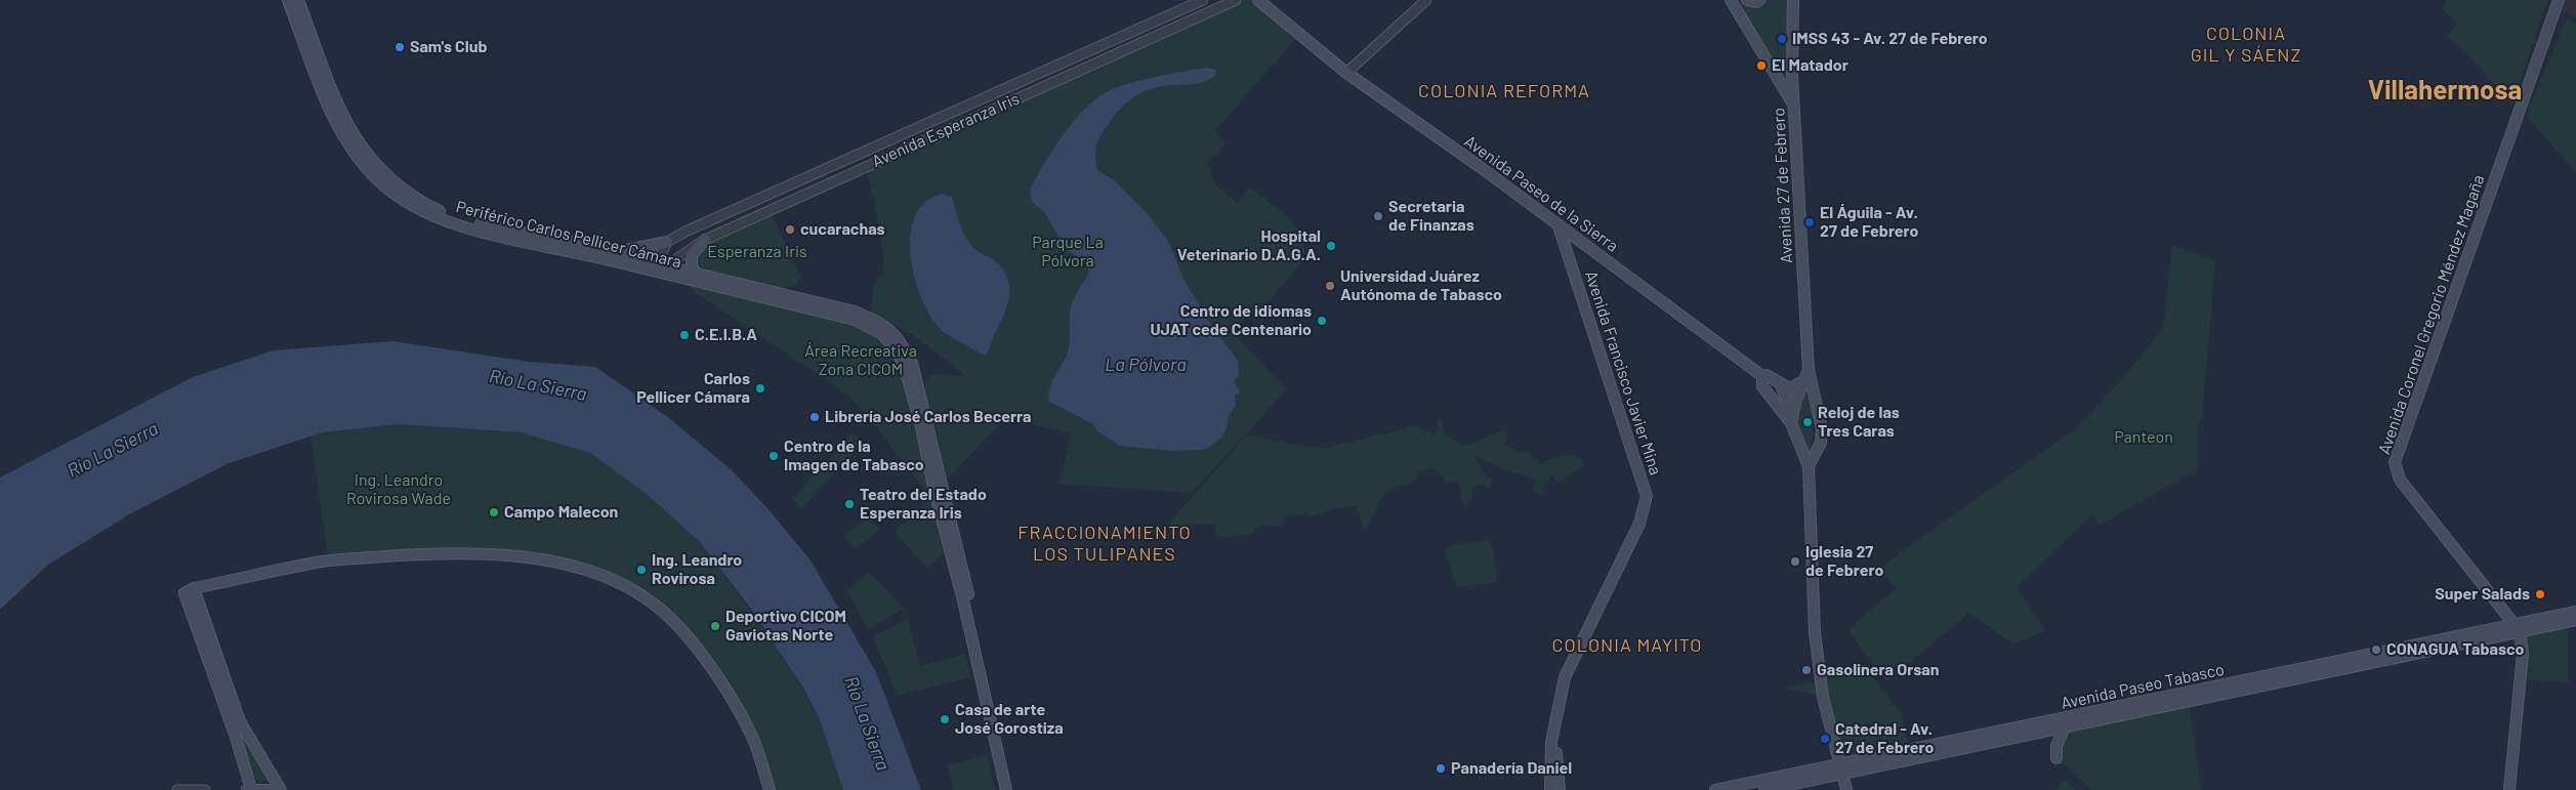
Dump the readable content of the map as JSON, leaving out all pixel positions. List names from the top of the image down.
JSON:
{
  "streets": {
    "main road": [
      "Avenida 27 de Febrero",
      "Avenida Paseo de la Sierra",
      "Periférico Carlos Pellicer Cámara",
      "Avenida Coronel Gregorio Méndez Magaña",
      "Avenida Francisco Javier Mina",
      "Avenida Paseo Tabasco"
    ],
    "street": ["Avenida Esperanza Iris"]
  },
  "crossings": [
    ["Avenida Esperanza Iris", "Periférico Carlos Pellicer Cámara"],
    ["Avenida Paseo de la Sierra", "Avenida Francisco Javier Mina"],
    ["Avenida Coronel Gregorio Méndez Magaña", "Avenida Paseo Tabasco"]
  ],
  "districts": [
    "COLONIA GIL Y SÁENZ",
    "Villahermosa",
    "COLONIA REFORMA",
    "FRACCIONAMIENTO LOS TULIPANES",
    "COLONIA MAYITO"
  ],
  "water": ["La Pólvora", "Río La Sierra"],
  "parks": [
    "Parque La Pólvora",
    "Esperanza Iris",
    "Área Recreativa Zona CICOM",
    "Panteon",
    "Ing. Leandro Rovirosa Wade"
  ],
  "places": [
    "IMSS 43 - Av. 27 de Febrero",
    "Sam's Club",
    "El Matador",
    "Secretaria de Finanzas",
    "El Águila - Av. 27 de Febrero",
    "cucarachas",
    "Hospital Veterinario D.A.G.A.",
    "Universidad Juárez Autónoma de Tabasco",
    "Centro de idiomas UJAT cede Centenario",
    "C.E.I.B.A",
    "Carlos Pellicer Cámara",
    "Librería José Carlos Becerra",
    "Reloj de las Tres Caras",
    "Centro de la Imagen de Tabasco",
    "Teatro del Estado Esperanza Iris",
    "Campo Malecon",
    "Iglesia 27 de Febrero",
    "Ing. Leandro Rovirosa",
    "Super Salads",
    "Deportivo CICOM Gaviotas Norte",
    "CONAGUA Tabasco",
    "Gasolinera Orsan",
    "Casa de arte José Gorostiza",
    "Catedral - Av. 27 de Febrero",
    "Panadería Daniel"
  ]
}
